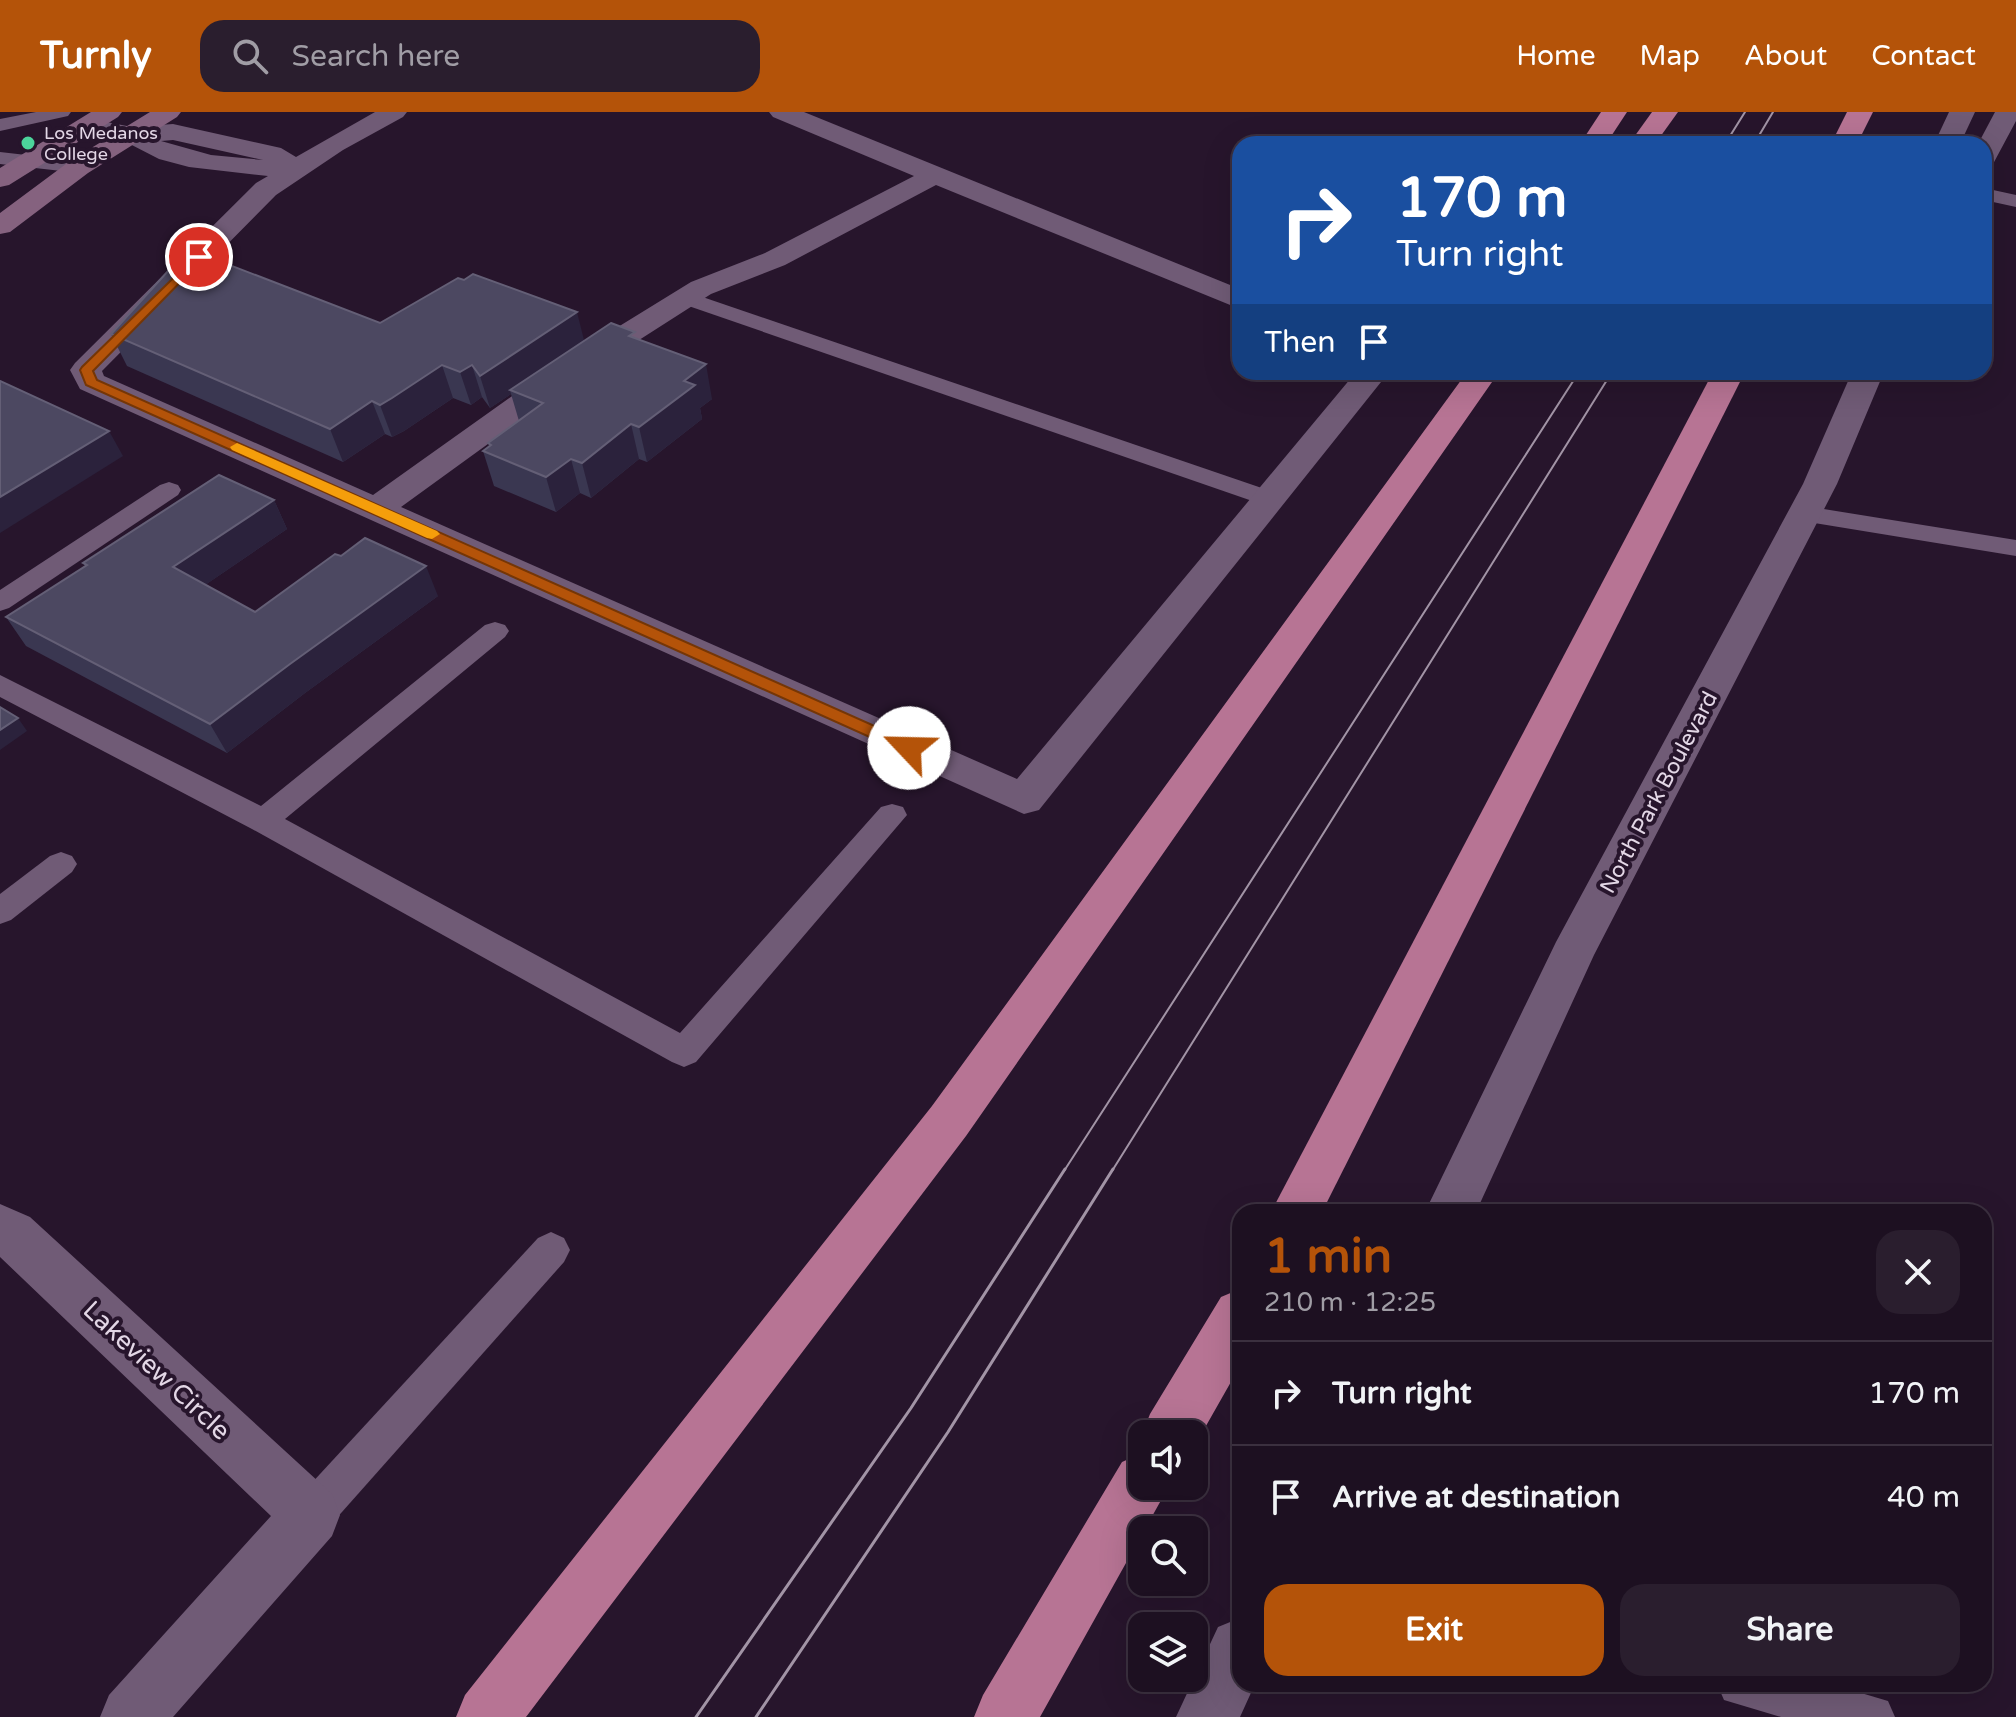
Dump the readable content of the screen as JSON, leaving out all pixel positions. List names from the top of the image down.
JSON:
{
  "streets": {
    "street": ["North Park Boulevard", "Lakeview Circle"]
  },
  "places": ["Los Medanos College"],
  "page": {
    "header": "Turnly",
    "search": "Search here",
    "nav": [
      "Home",
      "Map",
      "About",
      "Contact"
    ],
    "turn": ["170 m", "Turn right"],
    "then": "Then",
    "heading": ["1 min", "210 m · 12:25"],
    "list": [
      {
        "name": "Turn right",
        "value": "170 m"
      },
      {
        "name": "Arrive at destination",
        "value": "40 m"
      }
    ],
    "buttons": ["Exit", "Share"]
  }
}
